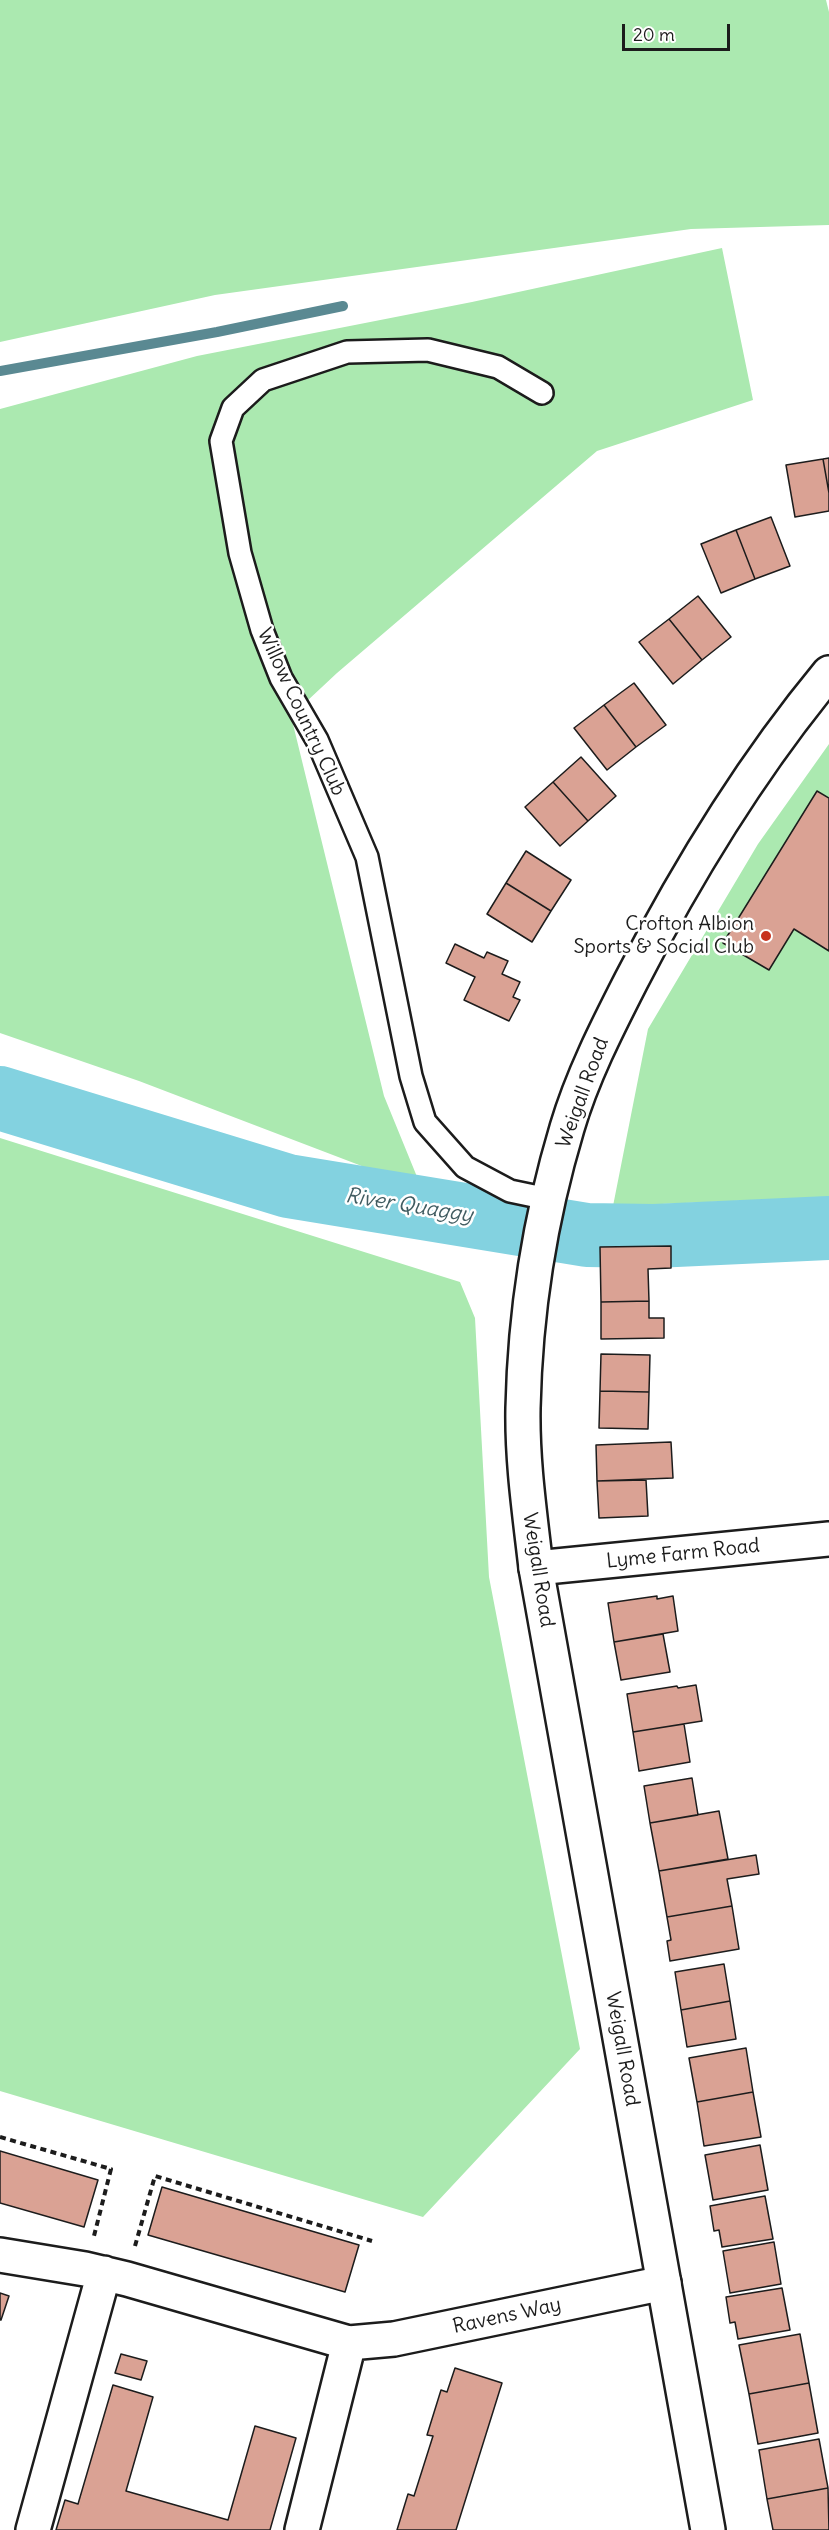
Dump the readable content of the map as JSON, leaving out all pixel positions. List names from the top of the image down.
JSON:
{
  "streets": {
    "street": ["Weigall Road", "Lyme Farm Road", "Ravens Way"],
    "lane": ["Willow Country Club"]
  },
  "crossings": [
    ["Willow Country Club", "Weigall Road"],
    ["Weigall Road", "Lyme Farm Road"],
    ["Weigall Road", "Ravens Way"]
  ],
  "water": ["River Quaggy"],
  "places": ["Crofton Albion Sports & Social Club"],
  "scale_bar": "20 m"
}
